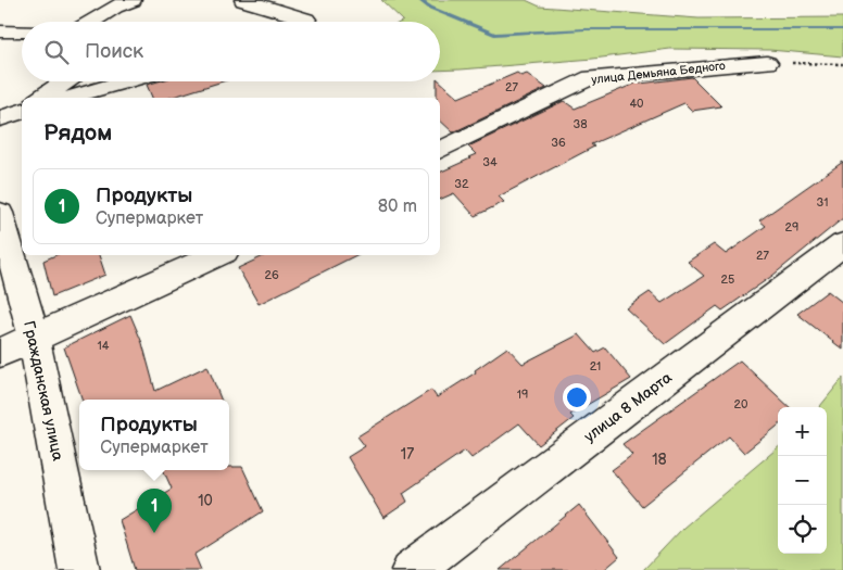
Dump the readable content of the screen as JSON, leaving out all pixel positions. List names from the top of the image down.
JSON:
{
  "streets": {
    "street": ["улица Демьяна Бедного", "Гражданская улица", "улица 8 Марта"]
  },
  "house_numbers": [
    "27",
    "40",
    "38",
    "36",
    "34",
    "32",
    "31",
    "29",
    "27",
    "26",
    "25",
    "14",
    "21",
    "19",
    "20",
    "17",
    "18",
    "10"
  ],
  "page": {
    "search": "Поиск",
    "heading": "Рядом",
    "list": [
      {
        "mark": "1",
        "name": "Продукты",
        "note": "Супермаркет",
        "value": "80 m"
      }
    ],
    "popup": ["Продукты", "Супермаркет"],
    "map_buttons": ["+", "−"],
    "pins": "1"
  }
}
